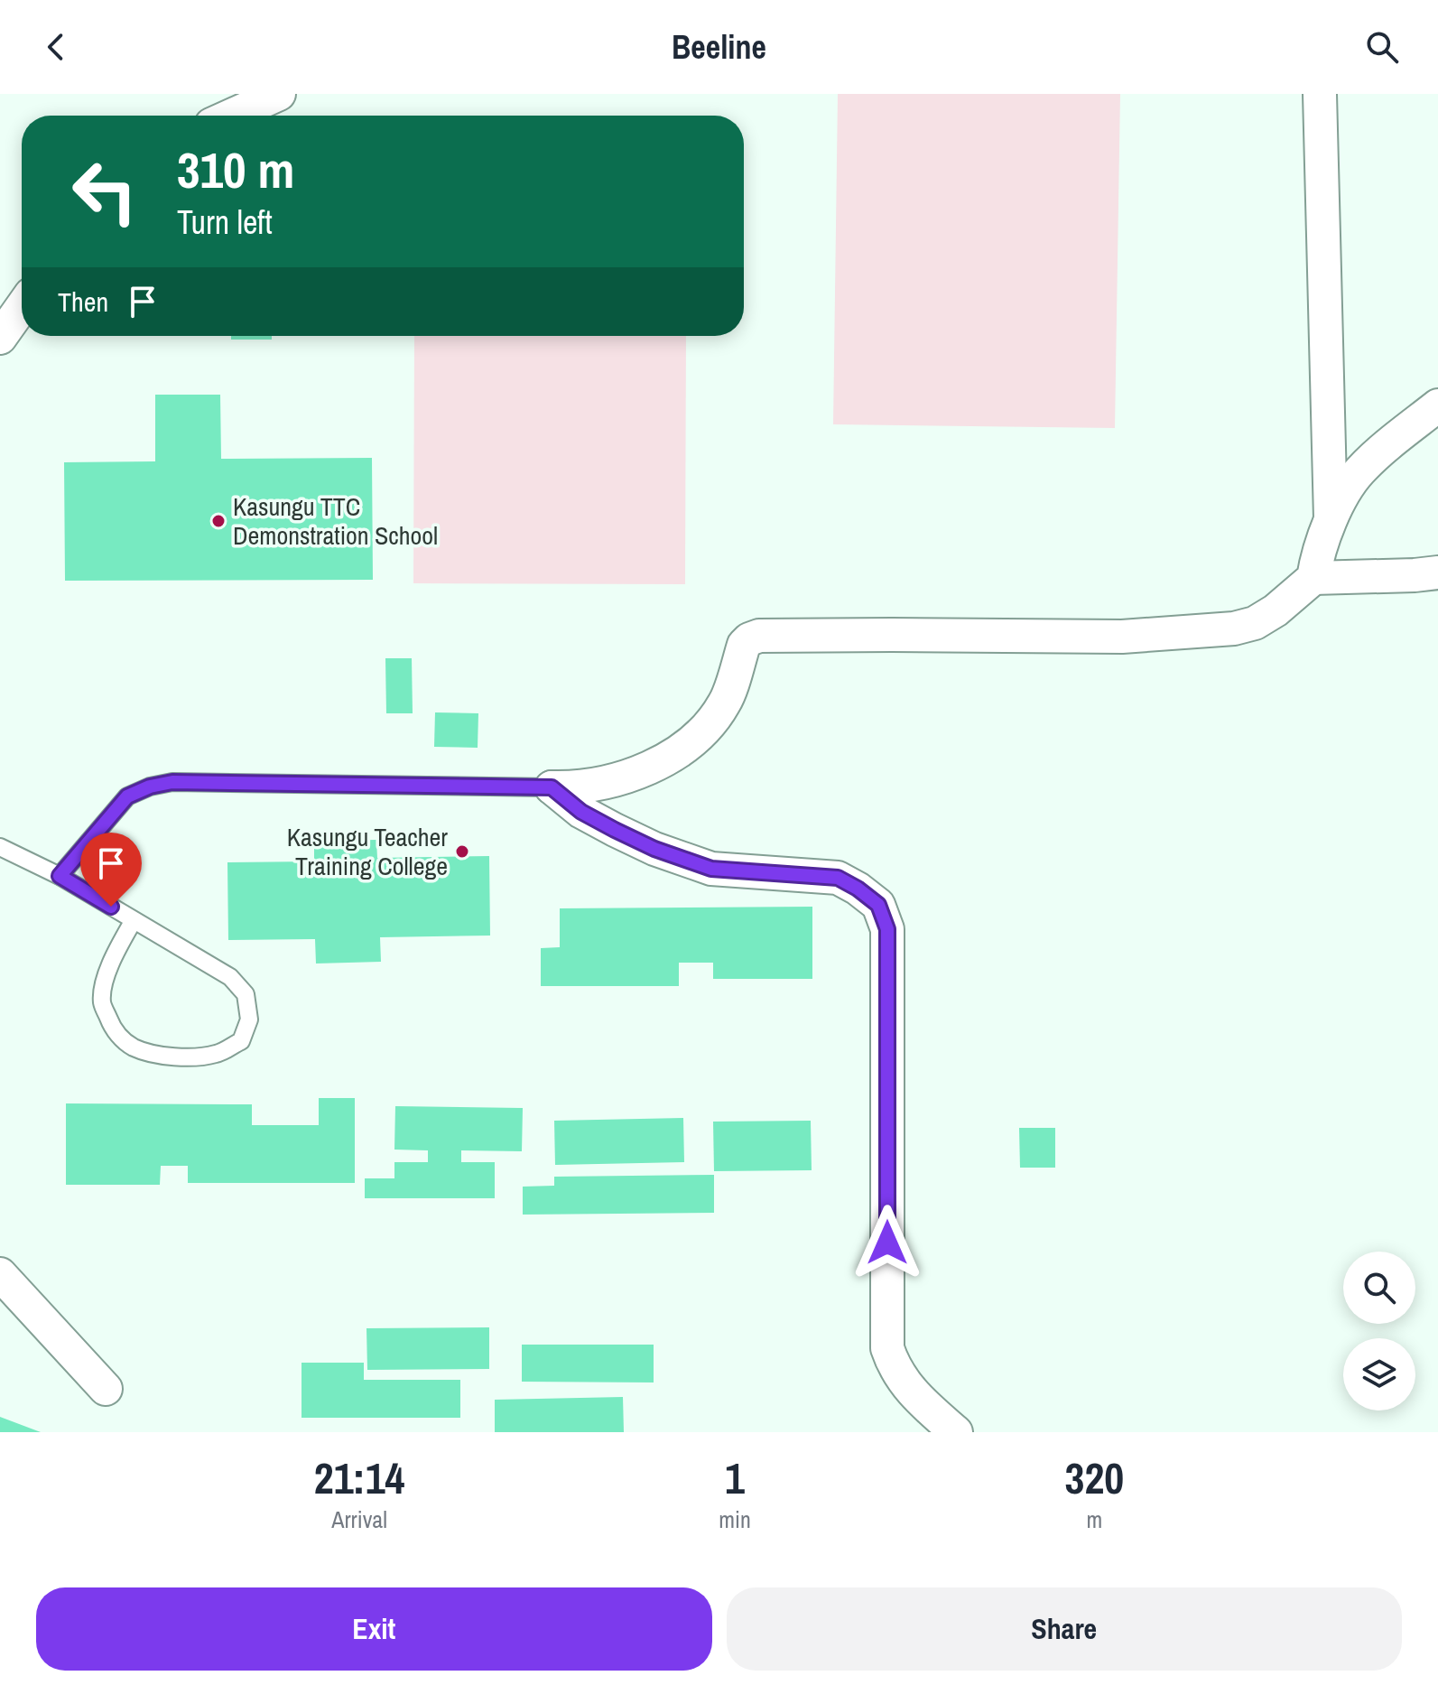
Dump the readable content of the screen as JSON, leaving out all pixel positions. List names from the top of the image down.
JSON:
{
  "places": ["Kasungu TTC Demonstration School", "Kasungu Teacher Training College"],
  "page": {
    "header": "Beeline",
    "turn": ["310 m", "Turn left"],
    "then": "Then",
    "eta": [
      "21:14",
      "Arrival",
      "1",
      "min",
      "320",
      "m"
    ],
    "buttons": ["Exit", "Share"]
  }
}
